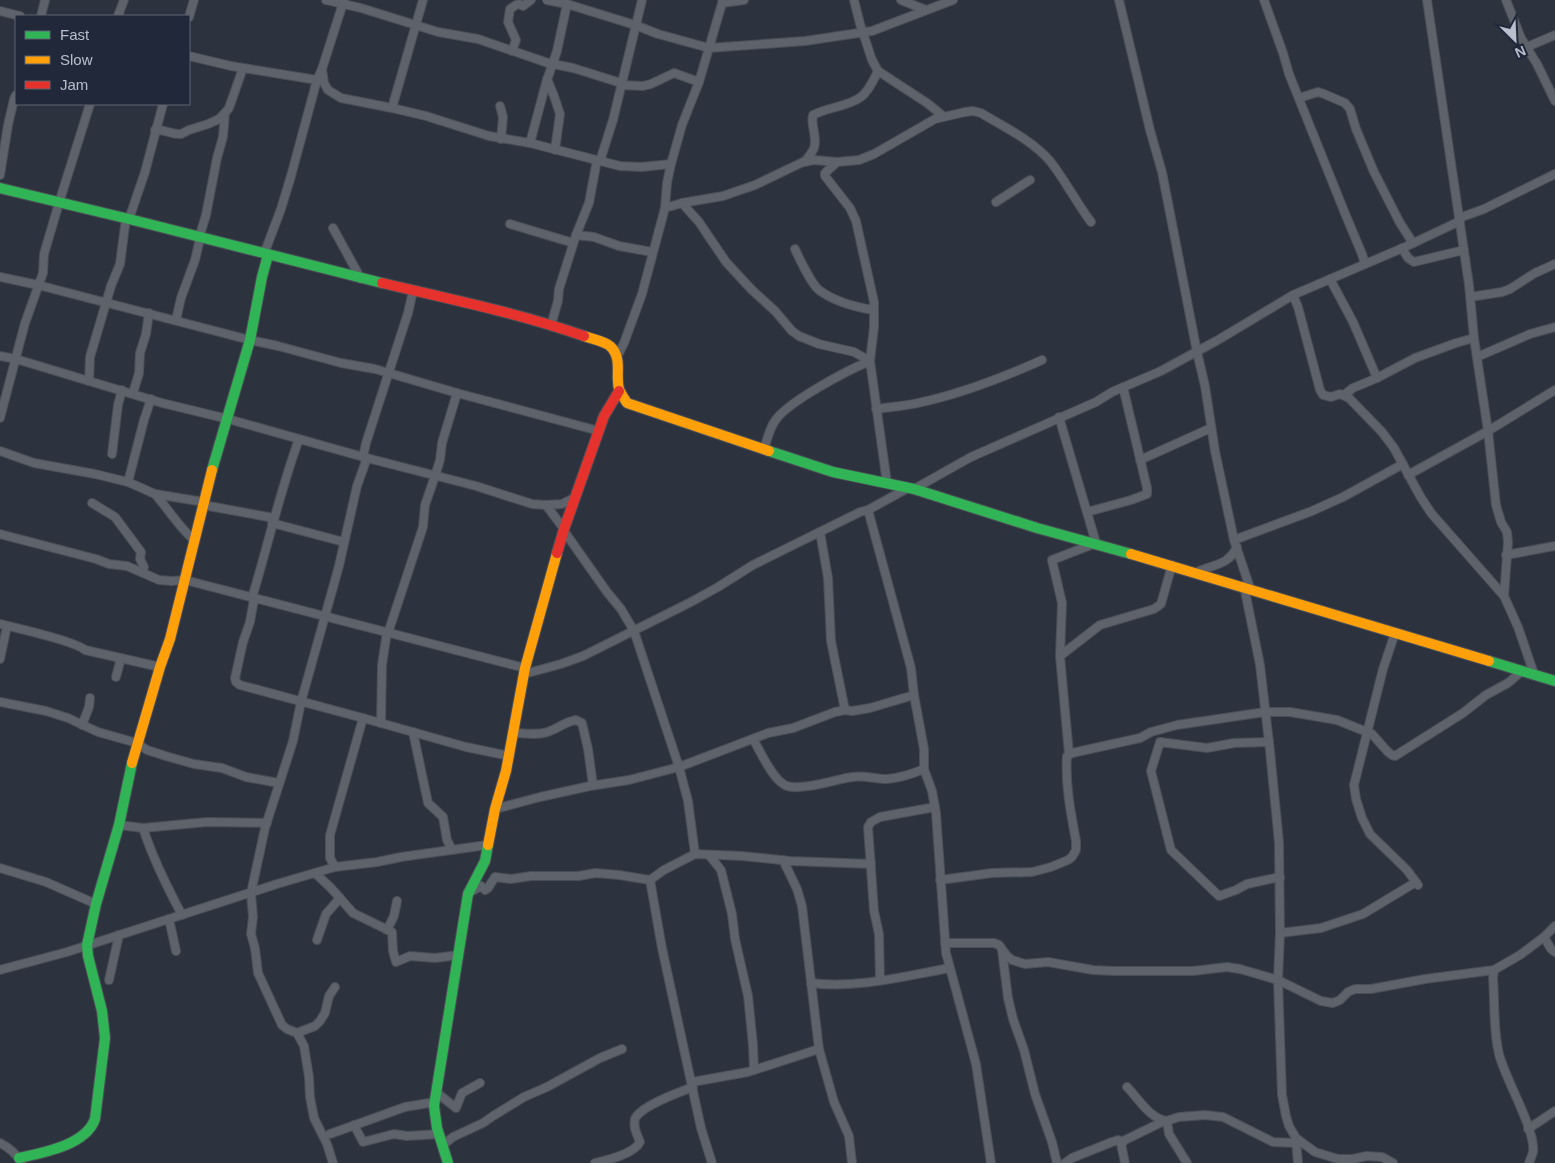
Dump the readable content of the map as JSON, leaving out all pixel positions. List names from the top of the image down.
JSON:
{
  "legend": ["Fast", "Slow", "Jam"],
  "north": "bottom right"
}
